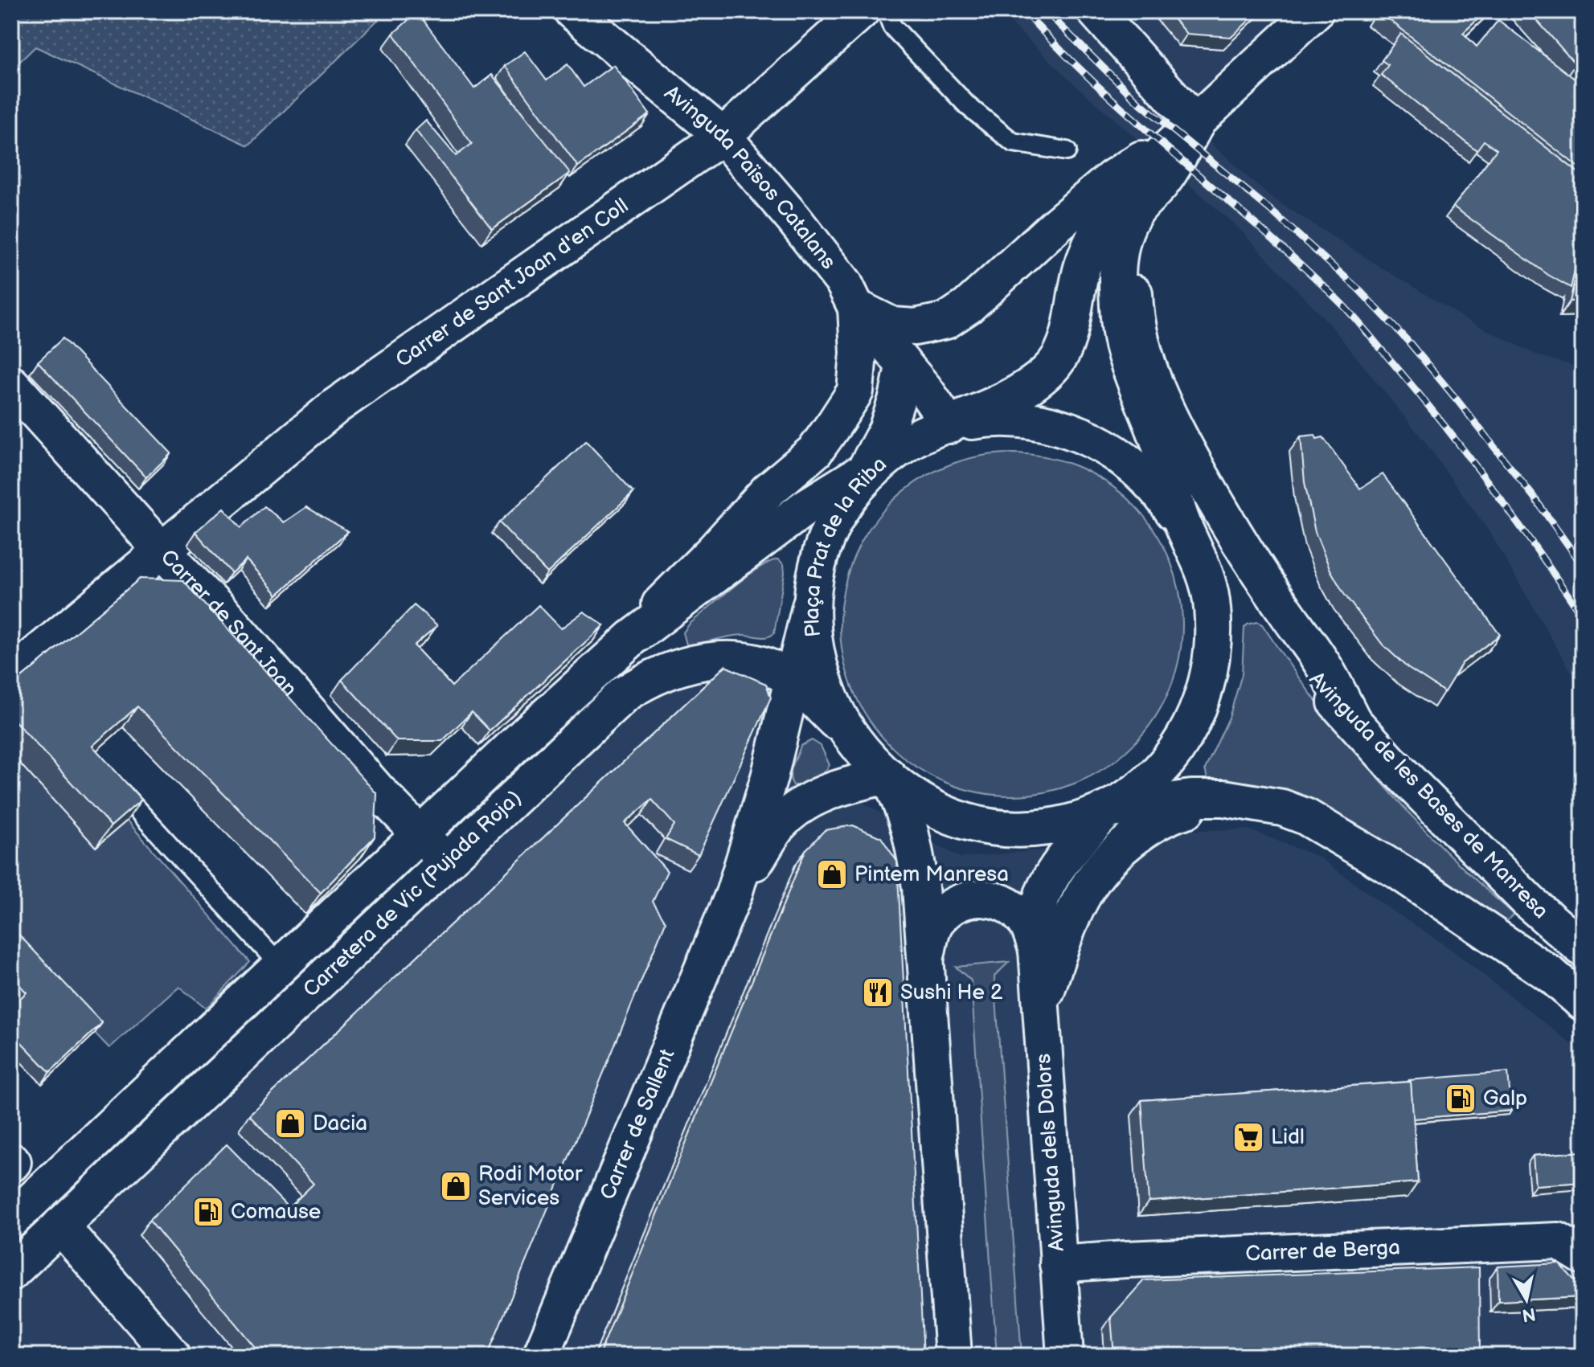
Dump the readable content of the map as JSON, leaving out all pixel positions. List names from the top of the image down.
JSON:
{
  "streets": {
    "street": [
      "Avinguda Països Catalans",
      "Carrer de Sant Joan d'en Coll",
      "Plaça Prat de la Riba",
      "Carrer de Sant Joan",
      "Avinguda de les Bases de Manresa",
      "Carretera de Vic (Pujada Roja)",
      "Carrer de Sallent",
      "Avinguda dels Dolors",
      "Carrer de Berga"
    ]
  },
  "crossings": [
    ["Avinguda Països Catalans", "Carrer de Sant Joan d'en Coll"],
    ["Avinguda Països Catalans", "Plaça Prat de la Riba"],
    ["Carrer de Sant Joan d'en Coll", "Carrer de Sant Joan"],
    ["Plaça Prat de la Riba", "Avinguda de les Bases de Manresa"],
    ["Plaça Prat de la Riba", "Carretera de Vic (Pujada Roja)"],
    ["Plaça Prat de la Riba", "Carrer de Sallent"],
    ["Plaça Prat de la Riba", "Avinguda dels Dolors"],
    ["Carrer de Sant Joan", "Carretera de Vic (Pujada Roja)"],
    ["Carretera de Vic (Pujada Roja)", "Carrer de Sallent"],
    ["Carrer de Sallent", "Avinguda dels Dolors"],
    ["Avinguda dels Dolors", "Carrer de Berga"]
  ],
  "places": {
    "shop": ["Pintem Manresa", "Dacia", "Rodi Motor Services"],
    "restaurant": ["Sushi He 2"],
    "fuel station": ["Galp", "Comause"],
    "supermarket": ["Lidl"]
  },
  "north": "bottom"
}
